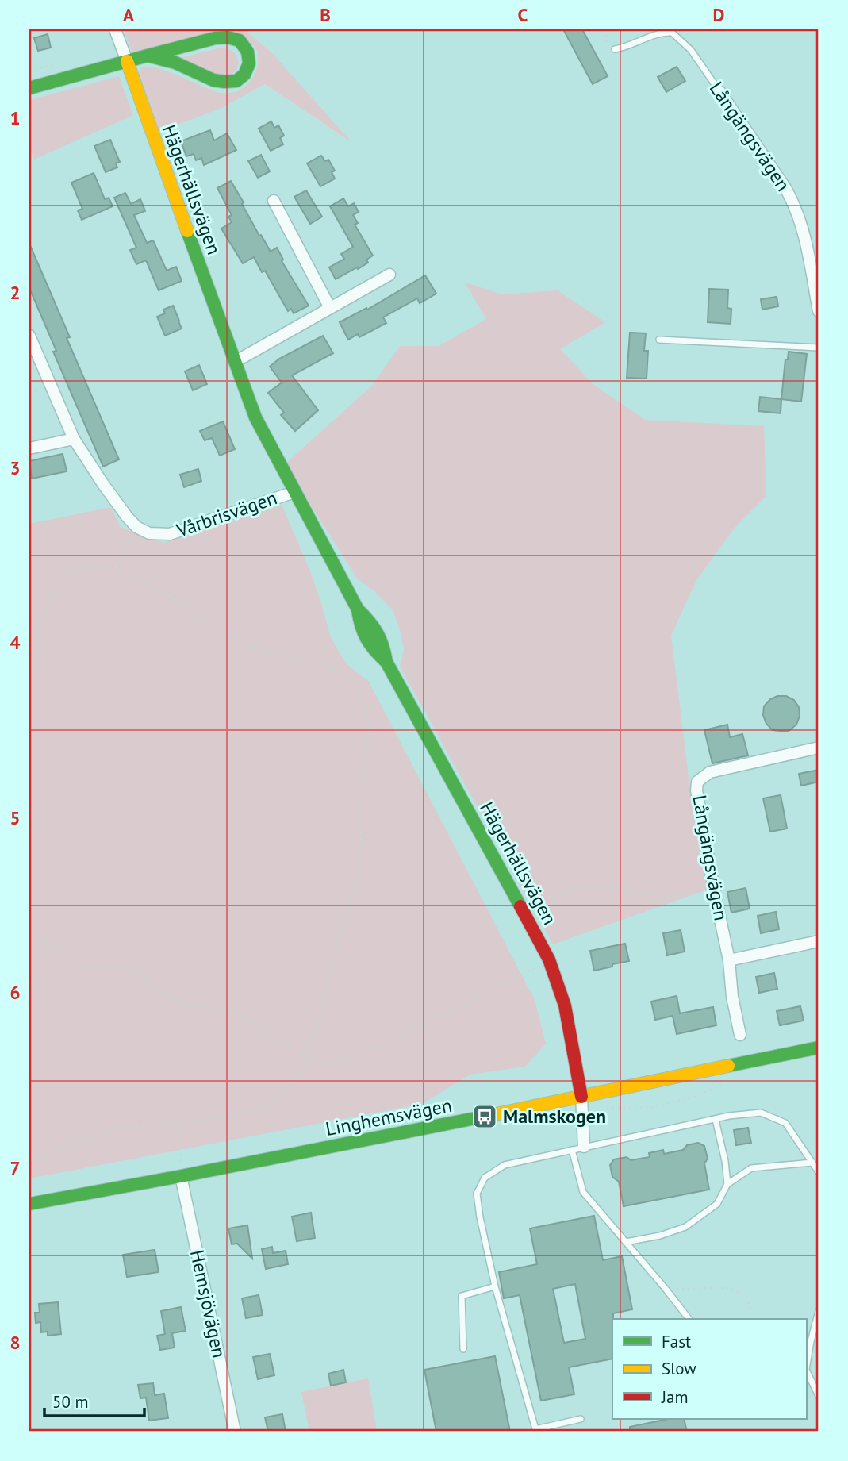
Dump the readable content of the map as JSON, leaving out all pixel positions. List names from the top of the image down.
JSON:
{
  "streets": {
    "street": [
      "Långängsvägen",
      "Hägerhällsvägen",
      "Vårbrisvägen",
      "Linghemsvägen",
      "Hemsjövägen"
    ]
  },
  "crossings": [
    ["Hägerhällsvägen", "Vårbrisvägen"],
    ["Hägerhällsvägen", "Linghemsvägen"],
    ["Linghemsvägen", "Hemsjövägen"]
  ],
  "places": {
    "bus stop": ["Malmskogen"]
  },
  "legend": ["Fast", "Slow", "Jam"],
  "scale_bar": "50 m",
  "grid": {
    "columns": [
      "A",
      "B",
      "C",
      "D"
    ],
    "rows": [
      "1",
      "2",
      "3",
      "4",
      "5",
      "6",
      "7",
      "8"
    ]
  }
}
